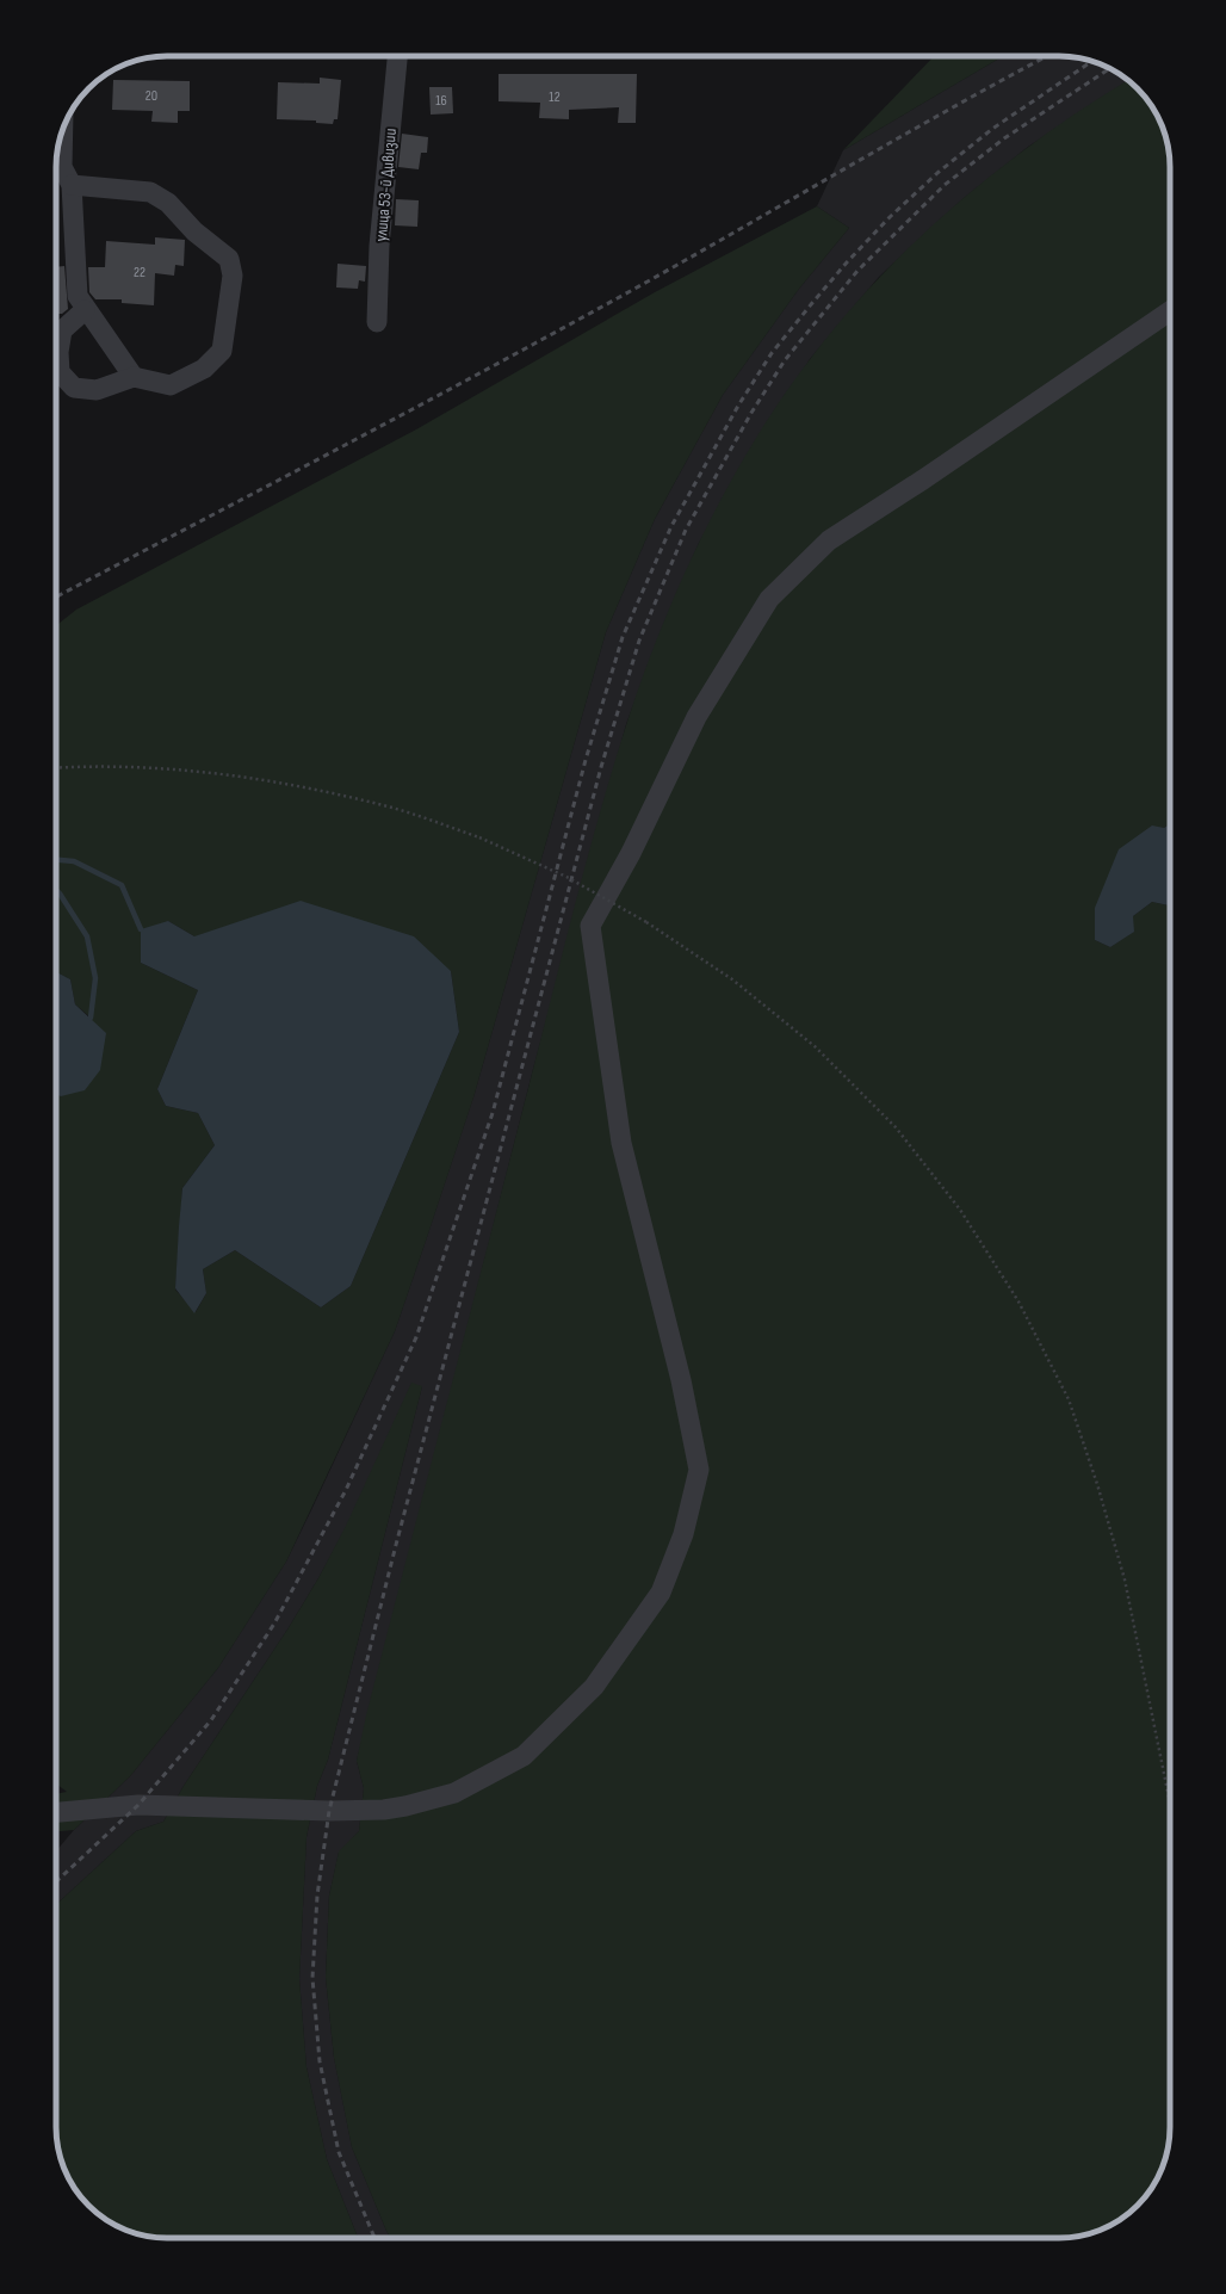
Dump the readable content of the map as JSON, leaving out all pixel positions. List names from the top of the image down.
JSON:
{
  "streets": {
    "street": ["улица 53-й Дивизии"]
  },
  "house_numbers": [
    "20",
    "12",
    "16",
    "22"
  ]
}
